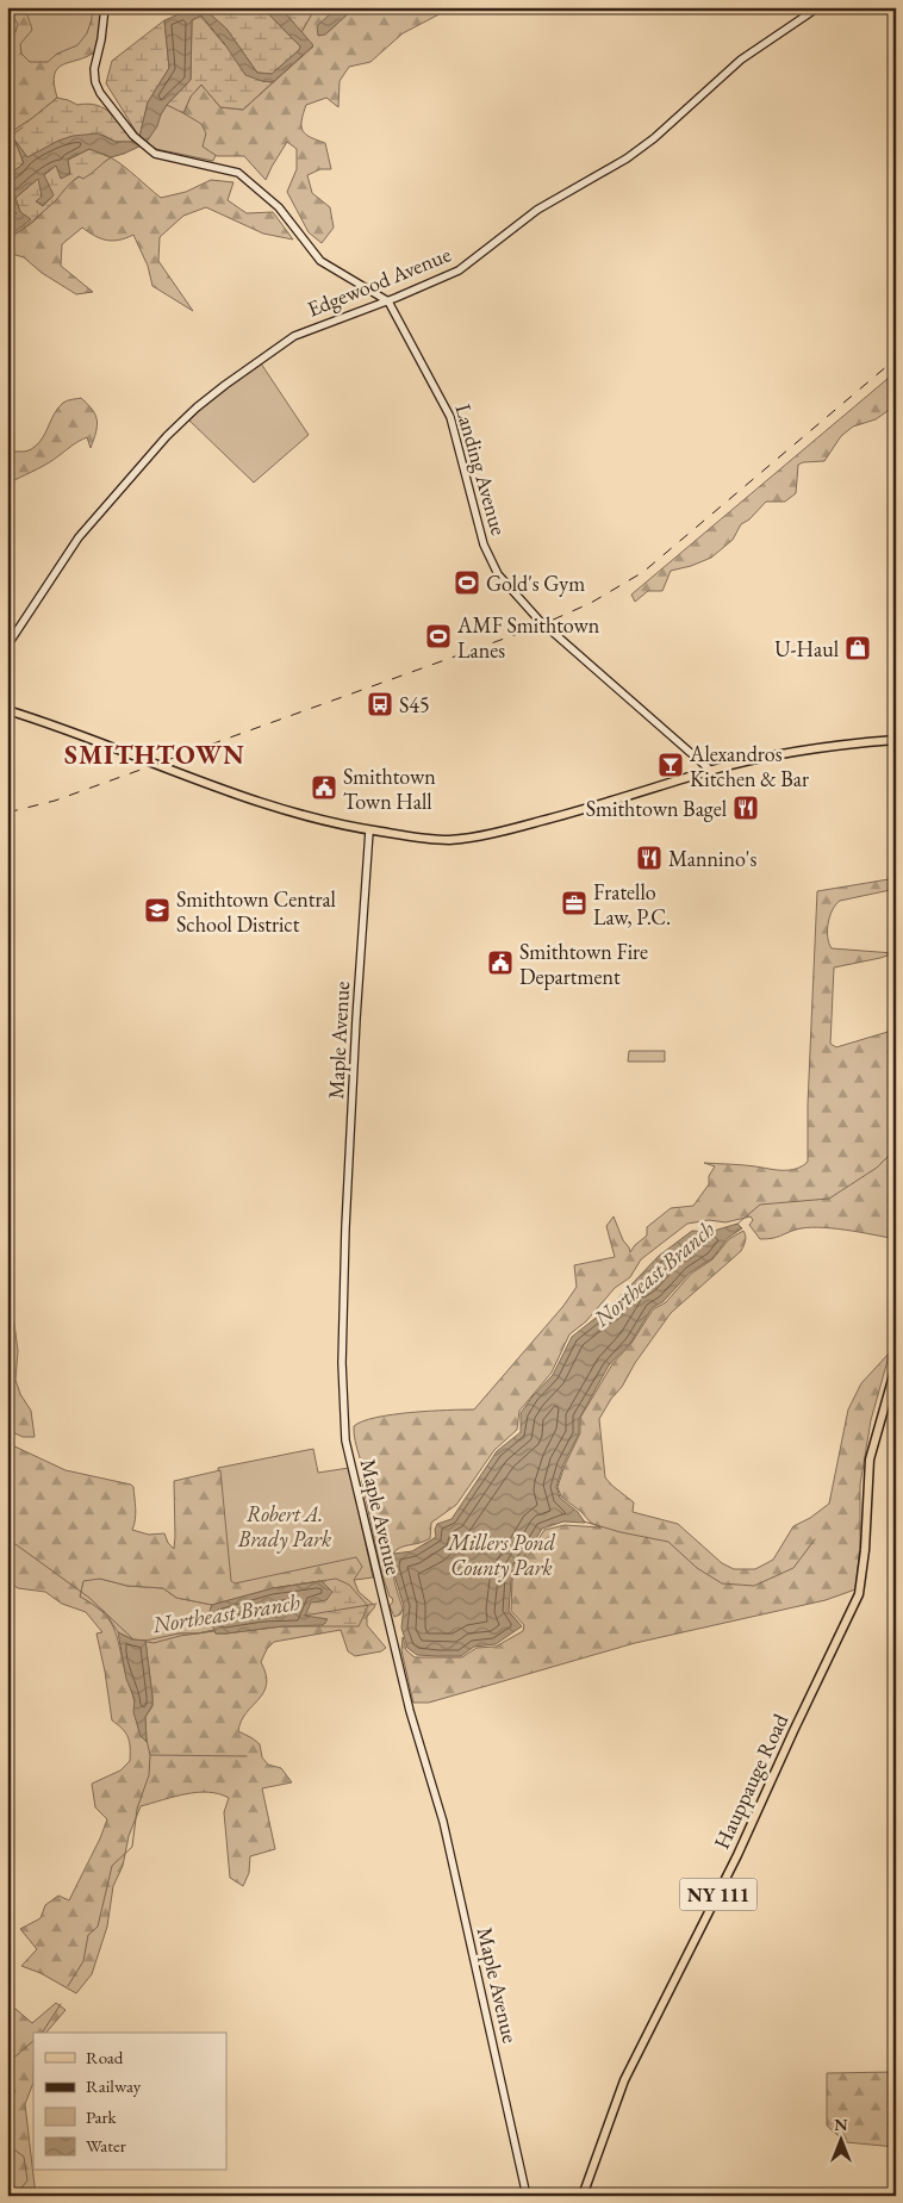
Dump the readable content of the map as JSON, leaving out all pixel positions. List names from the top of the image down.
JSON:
{
  "streets": {
    "main road": [
      "Edgewood Avenue",
      "Landing Avenue",
      "Maple Avenue",
      "Hauppauge Road",
      "NY 111"
    ]
  },
  "crossings": [
    ["Edgewood Avenue", "Landing Avenue"]
  ],
  "districts": ["SMITHTOWN"],
  "water": ["Northeast Branch"],
  "parks": ["Robert A. Brady Park", "Millers Pond County Park"],
  "places": {
    "sports": ["Gold's Gym", "AMF Smithtown Lanes"],
    "shop": ["U-Haul"],
    "bus stop": ["S45"],
    "bar": ["Alexandros Kitchen & Bar"],
    "public building": ["Smithtown Town Hall", "Smithtown Fire Department"],
    "restaurant": ["Smithtown Bagel", "Mannino's"],
    "office": ["Fratello Law, P.C."],
    "school or university": ["Smithtown Central School District"]
  },
  "legend": [
    "Road",
    "Railway",
    "Park",
    "Water"
  ],
  "north": "top"
}
